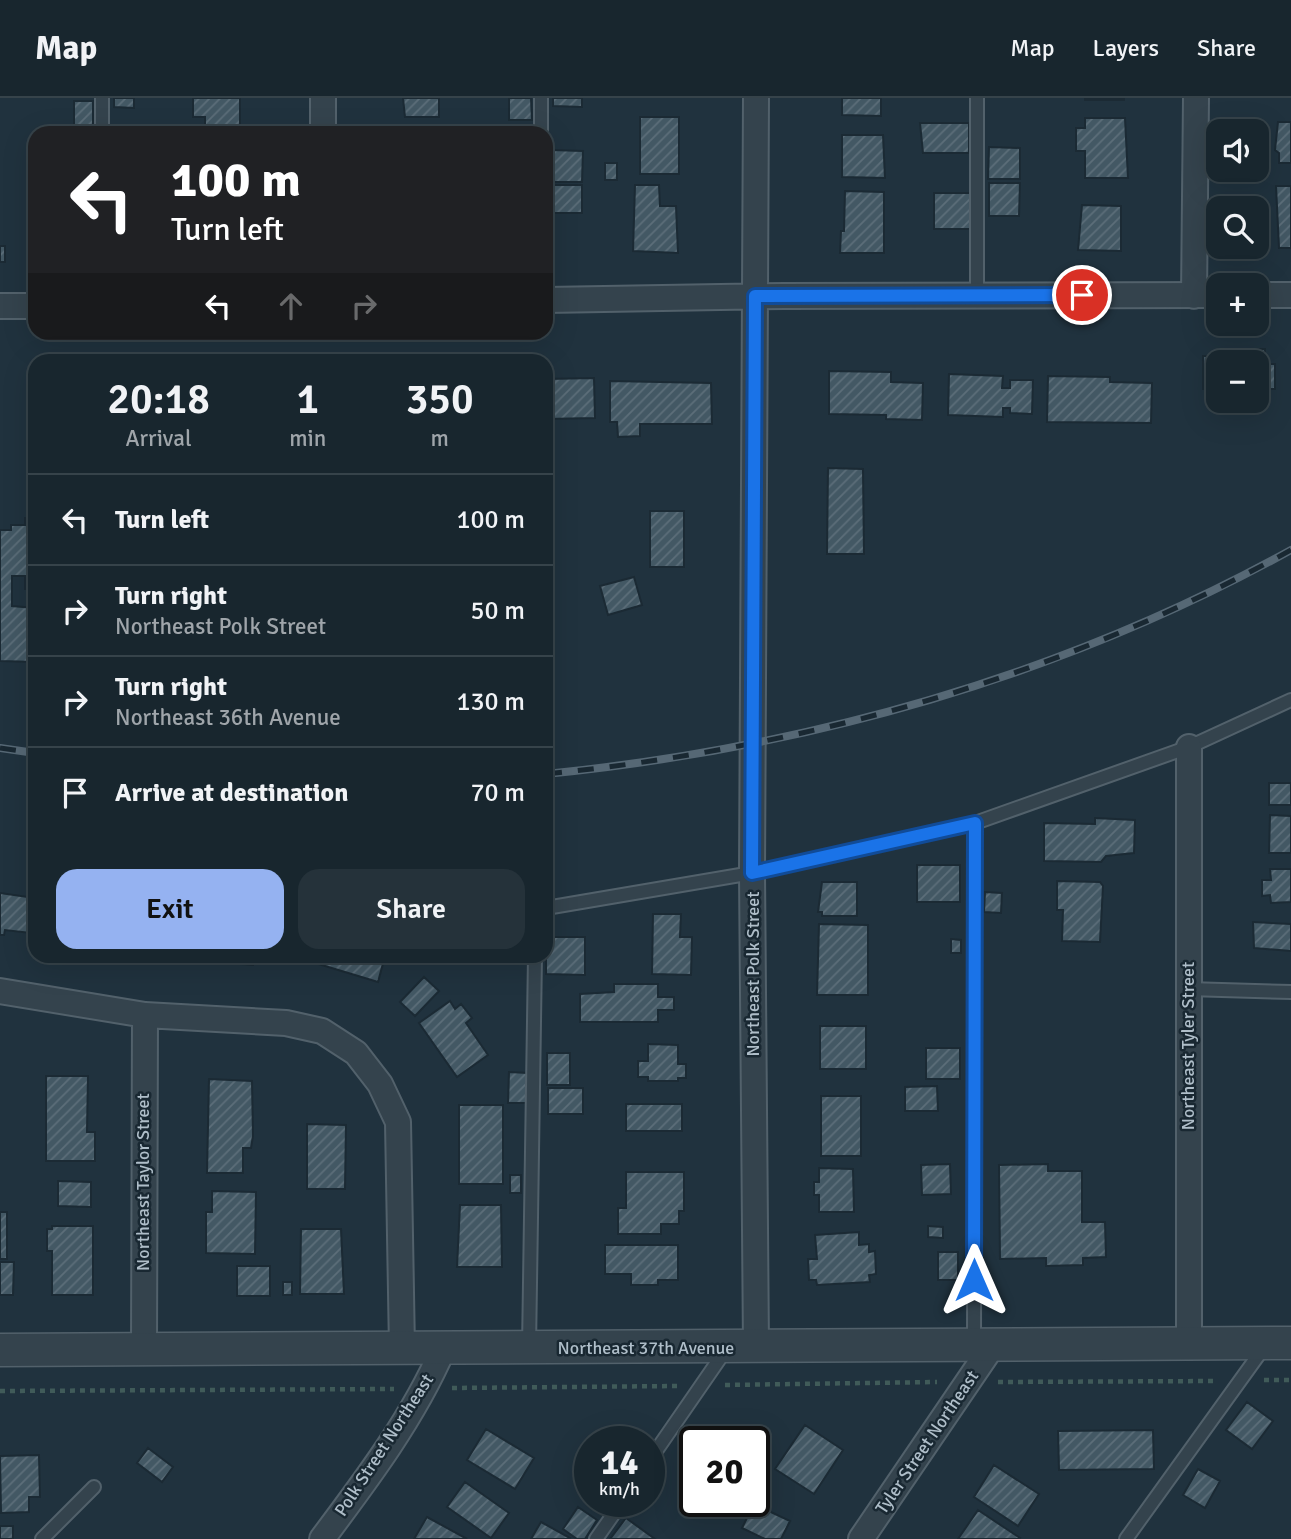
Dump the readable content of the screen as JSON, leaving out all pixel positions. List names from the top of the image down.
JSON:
{
  "streets": {
    "street": [
      "Northeast Polk Street",
      "Northeast Tyler Street",
      "Northeast Taylor Street",
      "Northeast 37th Avenue",
      "Tyler Street Northeast",
      "Polk Street Northeast"
    ]
  },
  "crossings": [
    ["Northeast Polk Street", "Northeast 37th Avenue"],
    ["Northeast Tyler Street", "Northeast 37th Avenue"],
    ["Northeast Taylor Street", "Northeast 37th Avenue"],
    ["Northeast 37th Avenue", "Tyler Street Northeast"],
    ["Northeast 37th Avenue", "Polk Street Northeast"]
  ],
  "page": {
    "header": "Map",
    "nav": ["Map", "Layers", "Share"],
    "map_buttons": ["+", "−"],
    "turn": ["100 m", "Turn left"],
    "eta": [
      "20:18",
      "Arrival",
      "1",
      "min",
      "350",
      "m"
    ],
    "list": [
      {
        "name": "Turn left",
        "value": "100 m"
      },
      {
        "name": "Turn right",
        "note": "Northeast Polk Street",
        "value": "50 m"
      },
      {
        "name": "Turn right",
        "note": "Northeast 36th Avenue",
        "value": "130 m"
      },
      {
        "name": "Arrive at destination",
        "value": "70 m"
      }
    ],
    "buttons": ["Exit", "Share"],
    "speed": "14 km/h",
    "limit": "20"
  }
}
